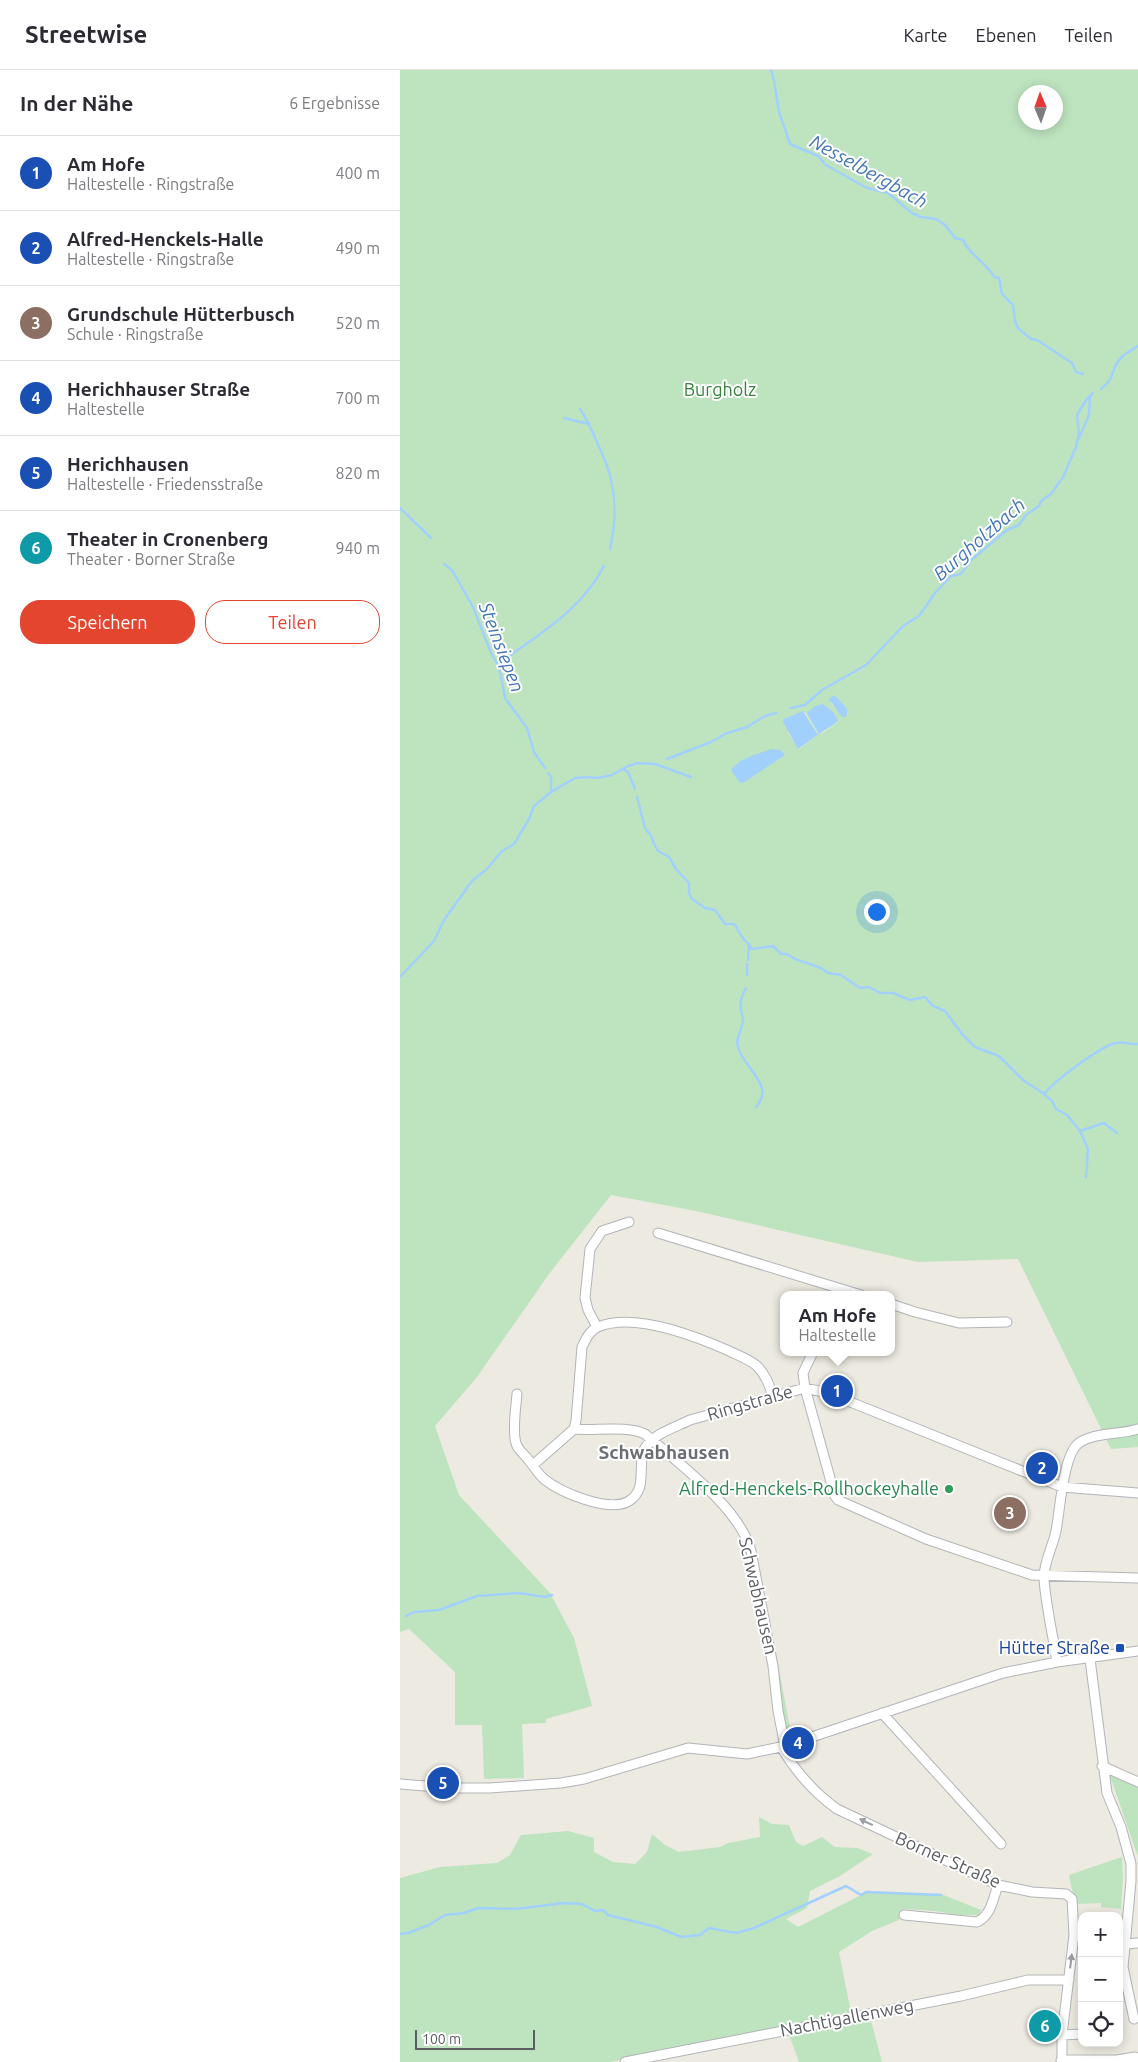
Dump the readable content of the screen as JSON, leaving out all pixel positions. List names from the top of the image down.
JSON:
{
  "streets": {
    "street": [
      "Ringstraße",
      "Schwabhausen",
      "Borner Straße",
      "Nachtigallenweg"
    ]
  },
  "crossings": [
    ["Ringstraße", "Schwabhausen"],
    ["Schwabhausen", "Borner Straße"],
    ["Borner Straße", "Nachtigallenweg"]
  ],
  "one_way": ["Borner Straße"],
  "districts": ["Schwabhausen"],
  "water": ["Nesselbergbach", "Burgholzbach", "Steinsiepen"],
  "parks": ["Burgholz"],
  "places": {
    "other": ["Alfred-Henckels-Rollhockeyhalle"],
    "transit": ["Hütter Straße"]
  },
  "scale_bar": "100 m",
  "north": "top",
  "page": {
    "header": "Streetwise",
    "nav": ["Karte", "Ebenen", "Teilen"],
    "heading": ["In der Nähe", "6 Ergebnisse"],
    "list": [
      {
        "mark": "1",
        "name": "Am Hofe",
        "note": "Haltestelle · Ringstraße",
        "value": "400 m"
      },
      {
        "mark": "2",
        "name": "Alfred-Henckels-Halle",
        "note": "Haltestelle · Ringstraße",
        "value": "490 m"
      },
      {
        "mark": "3",
        "name": "Grundschule Hütterbusch",
        "note": "Schule · Ringstraße",
        "value": "520 m"
      },
      {
        "mark": "4",
        "name": "Herichhauser Straße",
        "note": "Haltestelle",
        "value": "700 m"
      },
      {
        "mark": "5",
        "name": "Herichhausen",
        "note": "Haltestelle · Friedensstraße",
        "value": "820 m"
      },
      {
        "mark": "6",
        "name": "Theater in Cronenberg",
        "note": "Theater · Borner Straße",
        "value": "940 m"
      }
    ],
    "buttons": ["Speichern", "Teilen"],
    "popup": ["Am Hofe", "Haltestelle"],
    "pins": [
      "1",
      "2",
      "3",
      "4",
      "5",
      "6"
    ],
    "map_buttons": ["+", "−"],
    "scale": "100 m"
  }
}
